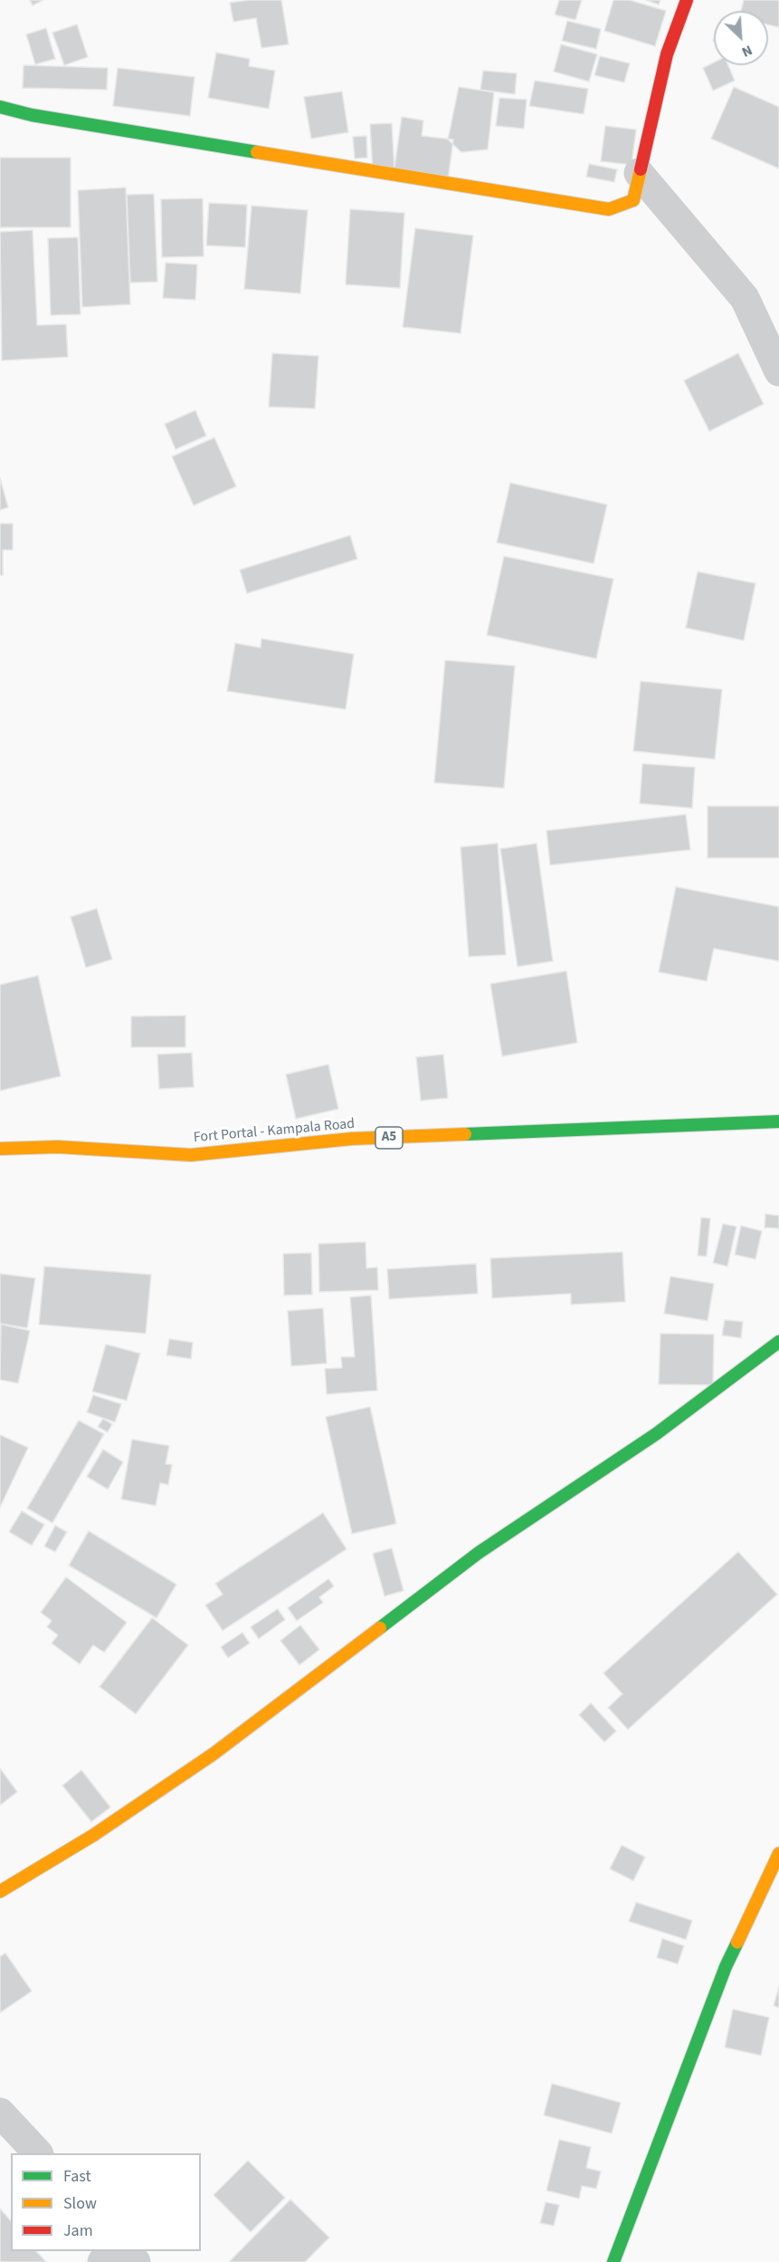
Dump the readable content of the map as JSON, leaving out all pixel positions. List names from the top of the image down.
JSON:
{
  "streets": {
    "street": ["Fort Portal - Kampala Road", "A5"]
  },
  "legend": ["Fast", "Slow", "Jam"],
  "north": "bottom right"
}
